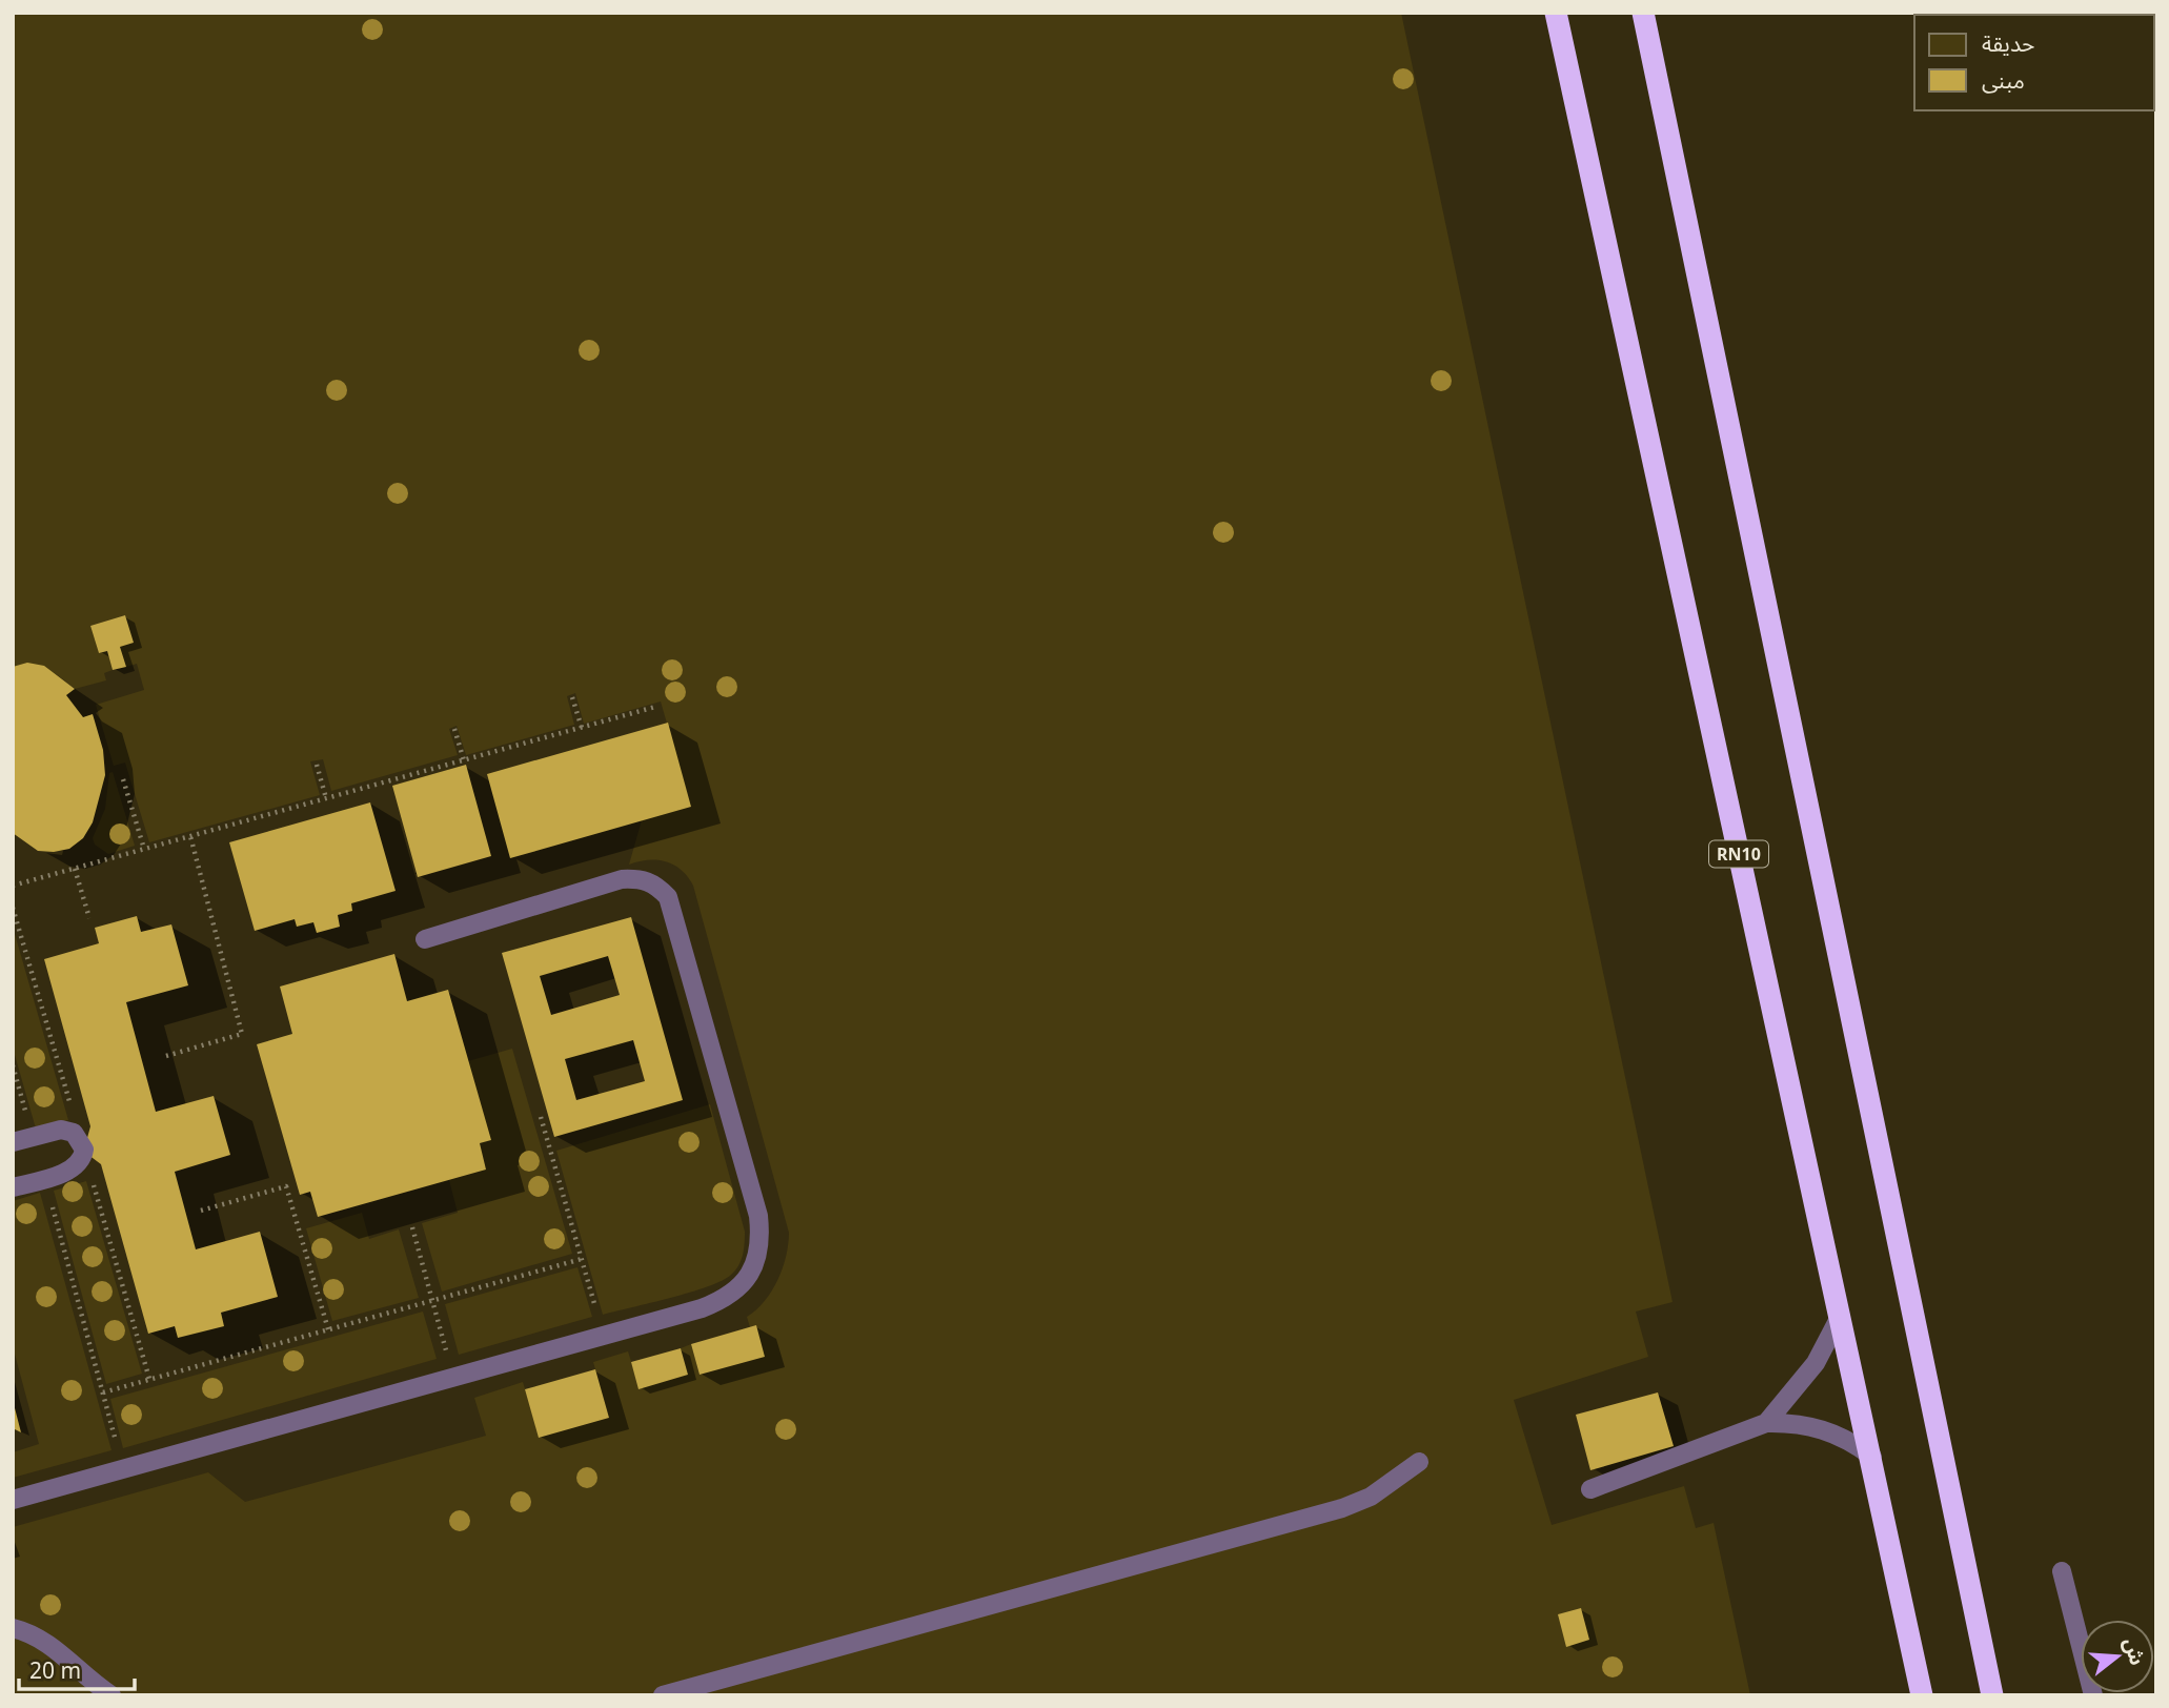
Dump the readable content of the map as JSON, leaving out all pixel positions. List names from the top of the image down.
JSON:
{
  "streets": {
    "highway": ["RN10"]
  },
  "legend": ["حديقة", "مبنى"],
  "scale_bar": "20 m",
  "north": "right"
}
